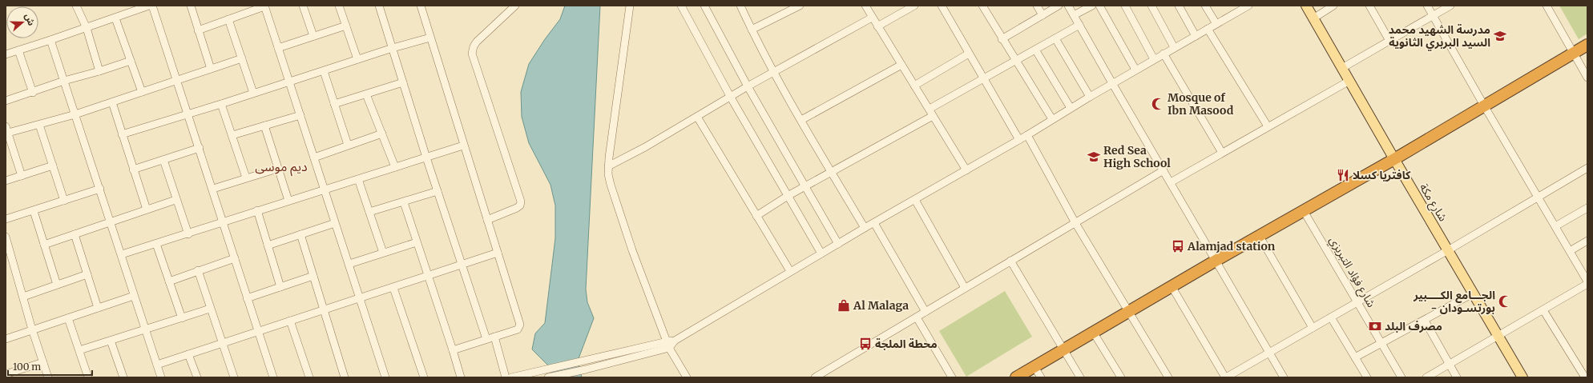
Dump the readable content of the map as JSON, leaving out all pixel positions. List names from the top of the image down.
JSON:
{
  "streets": {
    "main road": ["شارع مكة"],
    "street": ["شارع فؤاد التبريزي"]
  },
  "districts": ["ديم موسى"],
  "places": {
    "school or university": ["مدرسة الشهيد محمد السيد البربري الثانوية", "Red Sea High School"],
    "mosque": ["Mosque of Ibn Masood", "الجـــامع الكــــبير - بورتسـودان"],
    "restaurant": ["كافتريا كسلا"],
    "bus stop": ["Alamjad station", "محطة الملجة"],
    "shop": ["Al Malaga"],
    "bank": ["مصرف البلد"]
  },
  "scale_bar": "100 m",
  "north": "right"
}
